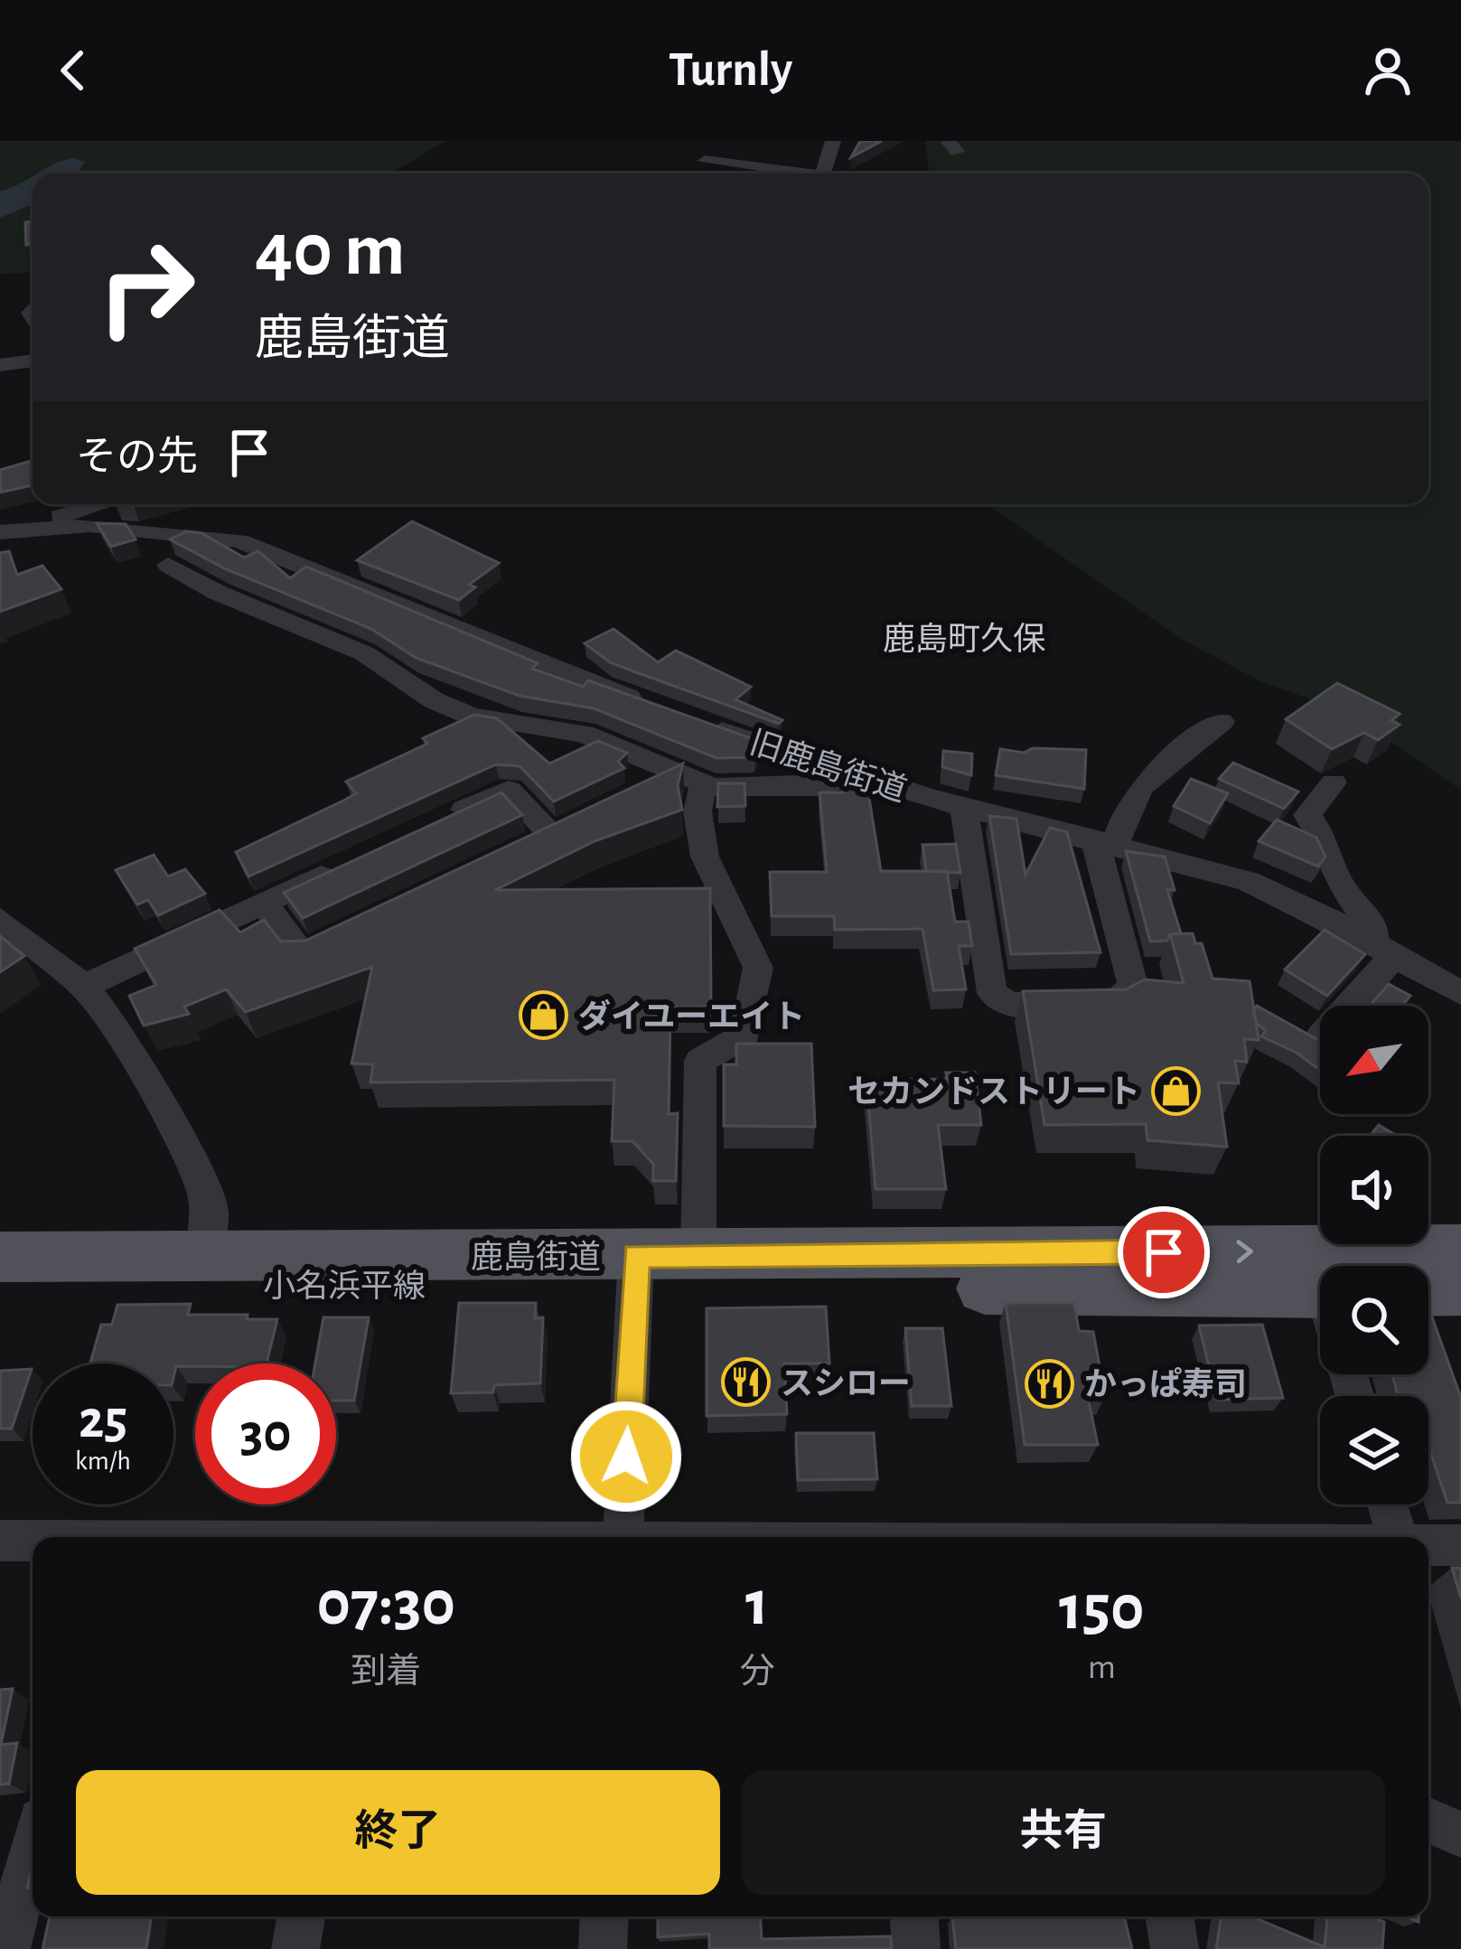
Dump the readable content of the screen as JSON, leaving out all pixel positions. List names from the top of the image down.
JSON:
{
  "streets": {
    "main road": ["鹿島街道", "小名浜平線"],
    "street": ["旧鹿島街道"]
  },
  "crossings": [
    ["鹿島街道", "小名浜平線"]
  ],
  "one_way": ["鹿島街道"],
  "districts": ["鹿島町久保"],
  "places": {
    "shop": ["ダイユーエイト", "セカンドストリート"],
    "restaurant": ["スシロー", "かっぱ寿司"]
  },
  "north": "bottom left",
  "page": {
    "header": "Turnly",
    "turn": ["40 m", "鹿島街道"],
    "then": "その先",
    "speed": "25 km/h",
    "limit": "30",
    "eta": [
      "07:30",
      "到着",
      "1",
      "分",
      "150",
      "m"
    ],
    "buttons": ["終了", "共有"]
  }
}
